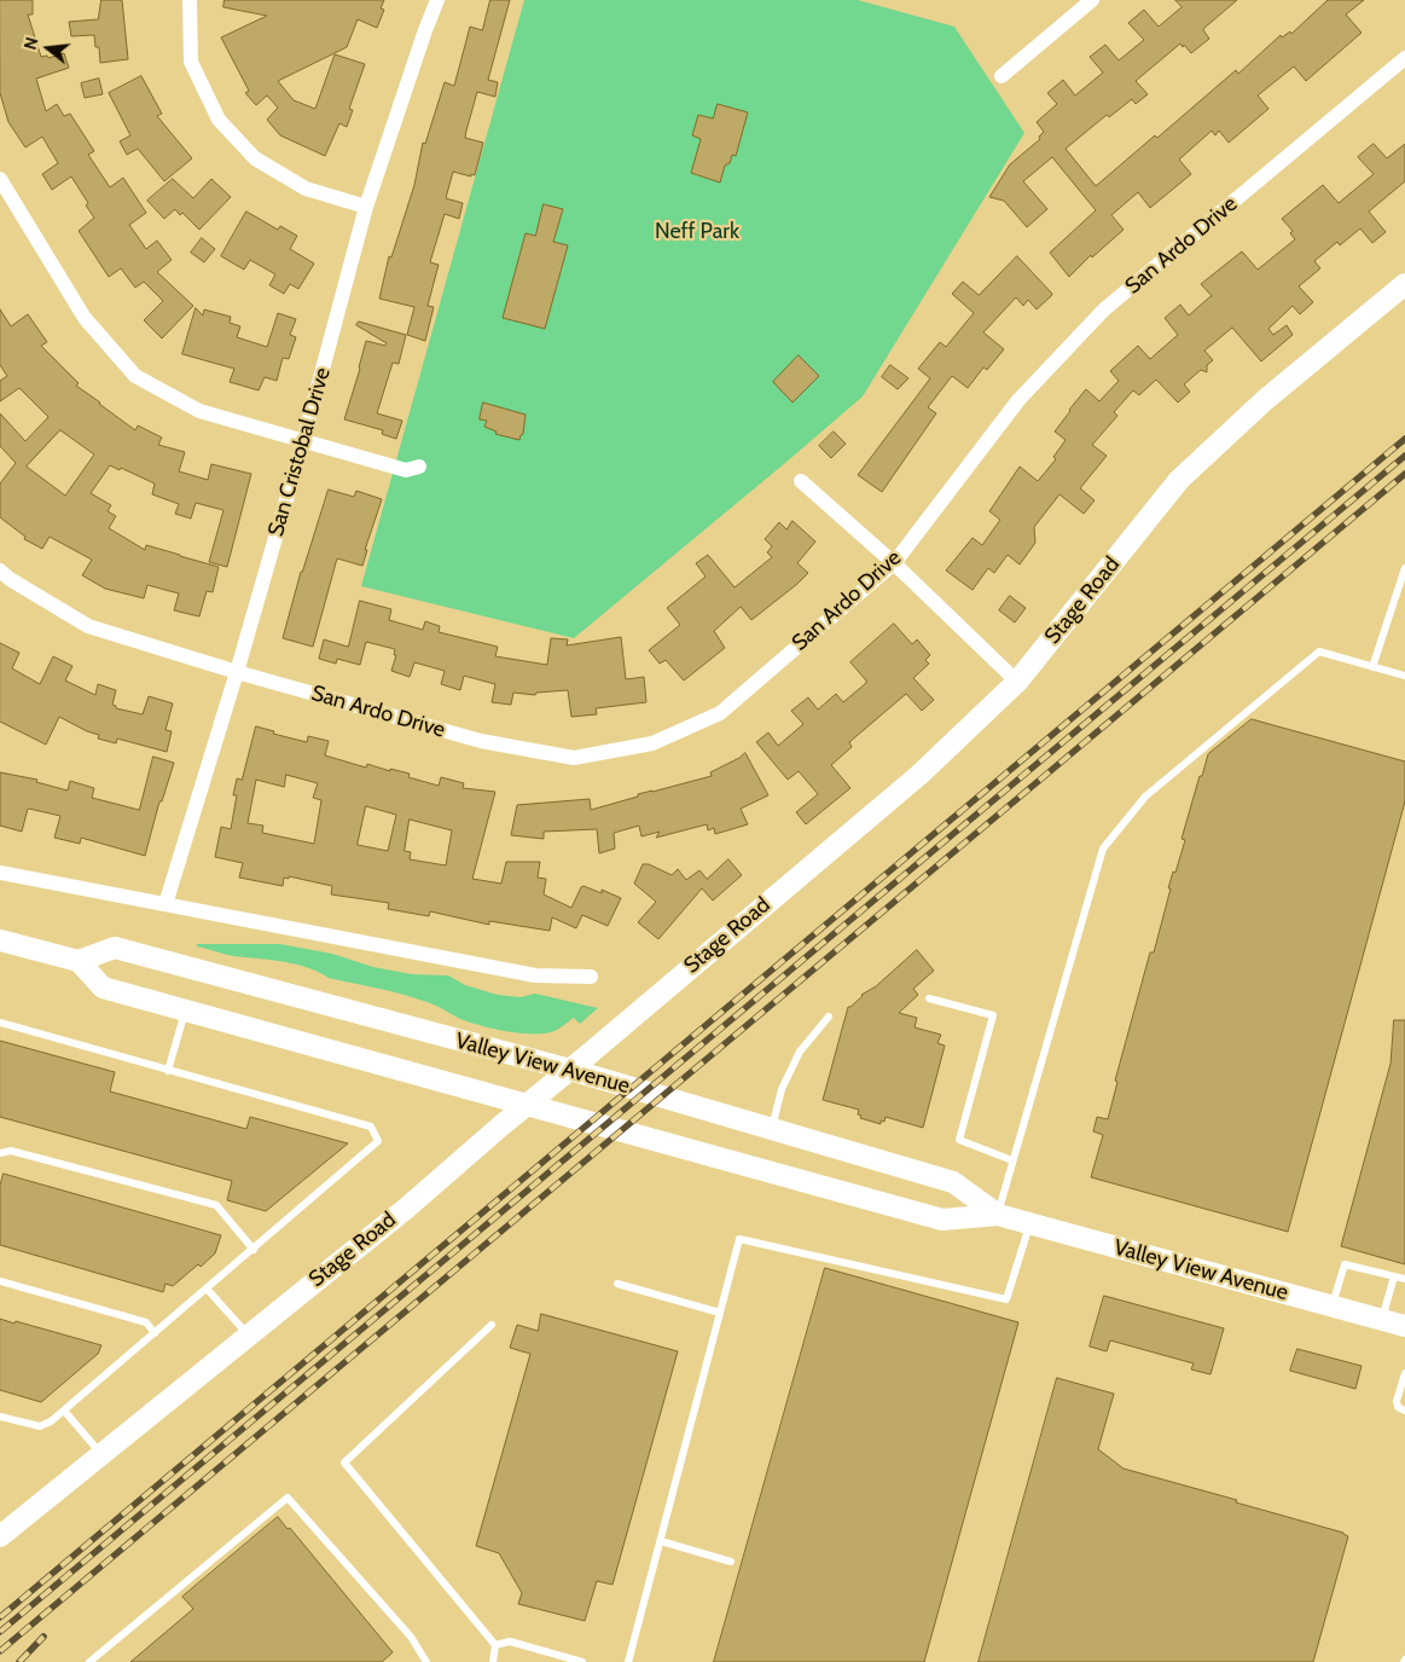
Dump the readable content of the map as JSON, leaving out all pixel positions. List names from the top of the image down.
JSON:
{
  "streets": {
    "main road": ["Stage Road", "Valley View Avenue"],
    "street": ["San Ardo Drive", "San Cristobal Drive"]
  },
  "crossings": [
    ["San Ardo Drive", "San Cristobal Drive"],
    ["Stage Road", "Valley View Avenue"]
  ],
  "parks": ["Neff Park"],
  "north": "left"
}
